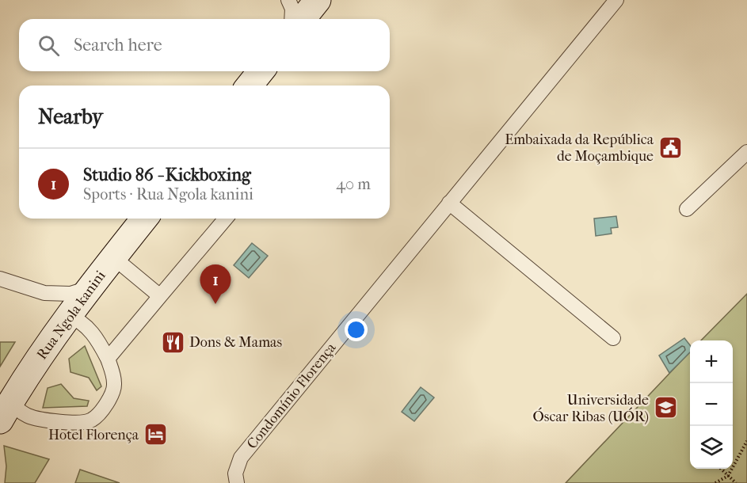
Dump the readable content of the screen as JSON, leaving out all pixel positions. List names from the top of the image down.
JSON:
{
  "streets": {
    "main road": ["Rua Ngola kanini"],
    "lane": ["Condomínio Florença"]
  },
  "places": {
    "public building": ["Embaixada da República de Moçambique"],
    "restaurant": ["Dons & Mamas"],
    "school or university": ["Universidade Óscar Ribas (UÓR)"],
    "hotel": ["Hotel Florença"]
  },
  "page": {
    "search": "Search here",
    "heading": "Nearby",
    "list": [
      {
        "mark": "1",
        "name": "Studio 86 - Kickboxing",
        "note": "Sports · Rua Ngola kanini",
        "value": "40 m"
      }
    ],
    "pins": "1",
    "map_buttons": ["+", "−"]
  }
}
